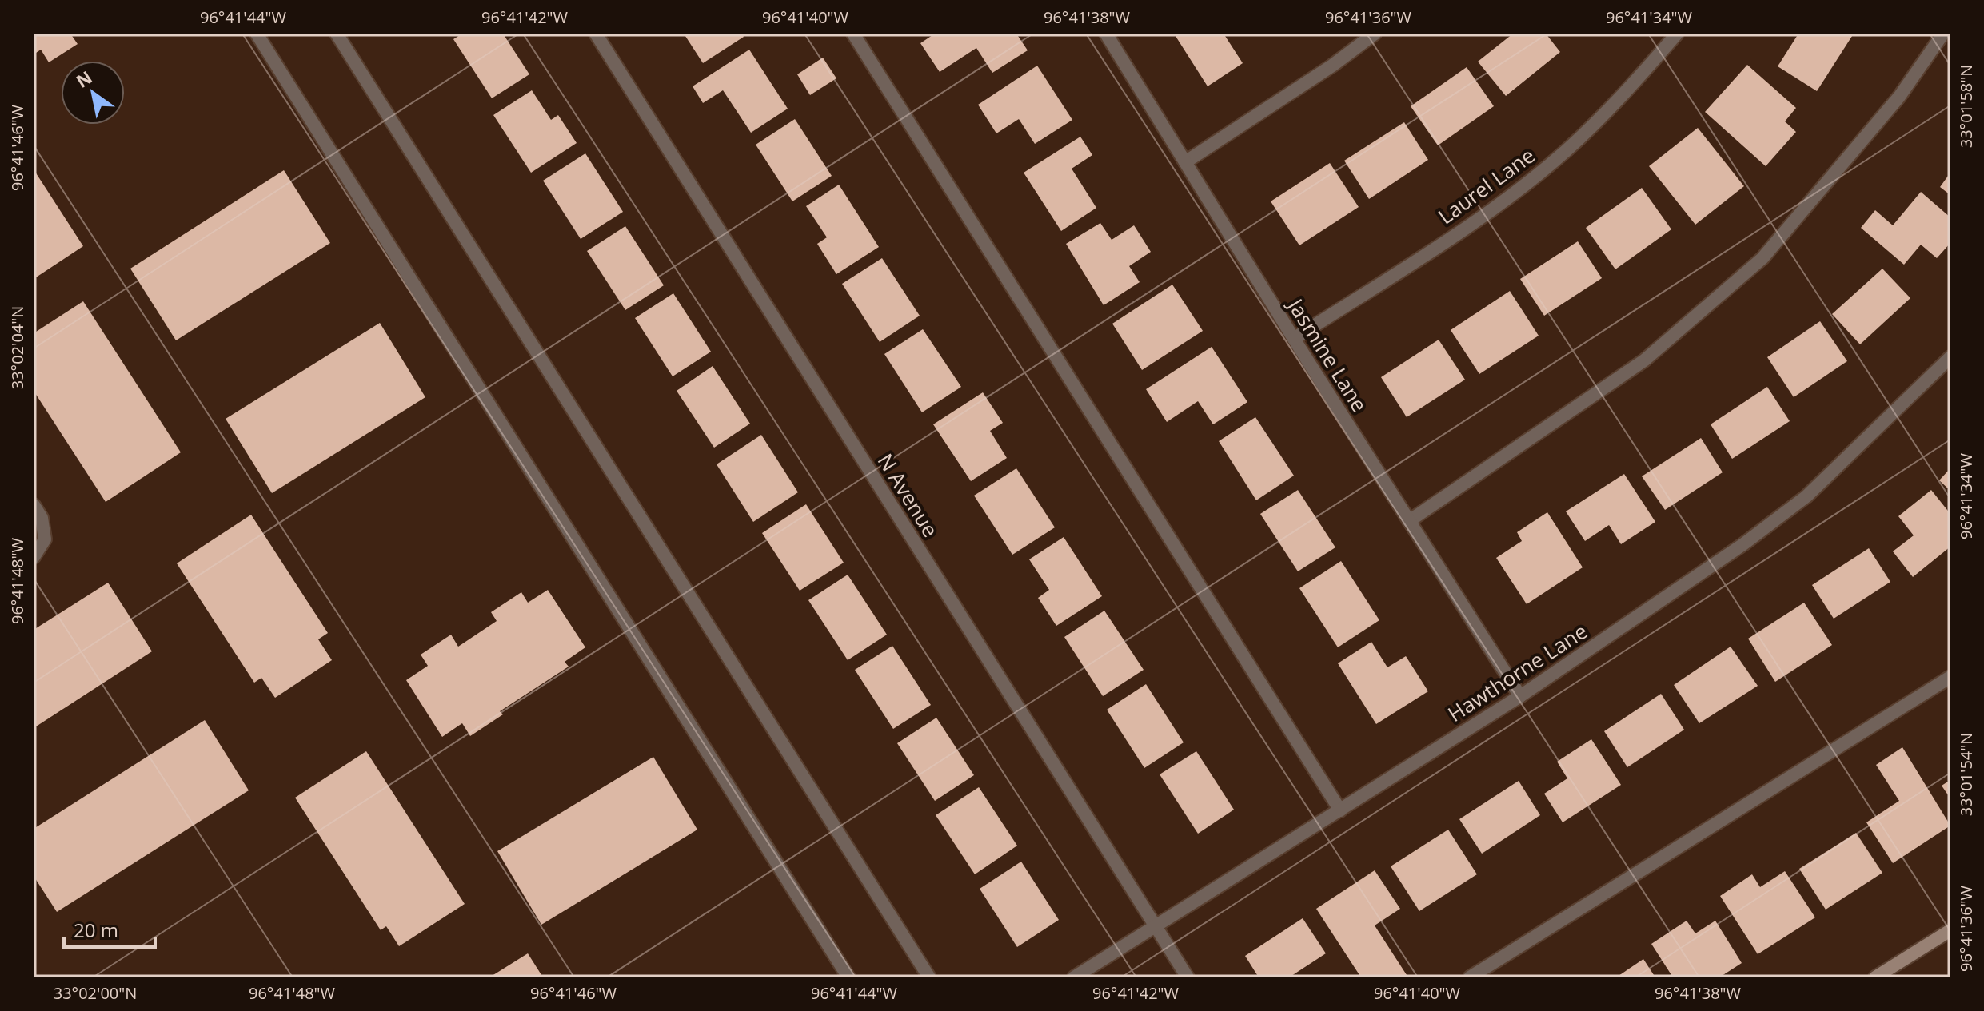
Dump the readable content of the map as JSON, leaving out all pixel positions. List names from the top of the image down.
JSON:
{
  "streets": {
    "street": [
      "Laurel Lane",
      "Jasmine Lane",
      "N Avenue",
      "Hawthorne Lane"
    ]
  },
  "crossings": [
    ["Laurel Lane", "Jasmine Lane"],
    ["Jasmine Lane", "Hawthorne Lane"],
    ["N Avenue", "Hawthorne Lane"]
  ],
  "scale_bar": "20 m",
  "north": "top left",
  "coordinates": [
    "96°41'44\"W",
    "96°41'42\"W",
    "96°41'40\"W",
    "96°41'38\"W",
    "96°41'36\"W",
    "96°41'34\"W",
    "33°01'58\"N",
    "96°41'46\"W",
    "33°02'04\"N",
    "96°41'48\"W",
    "33°01'54\"N",
    "33°02'00\"N"
  ]
}
